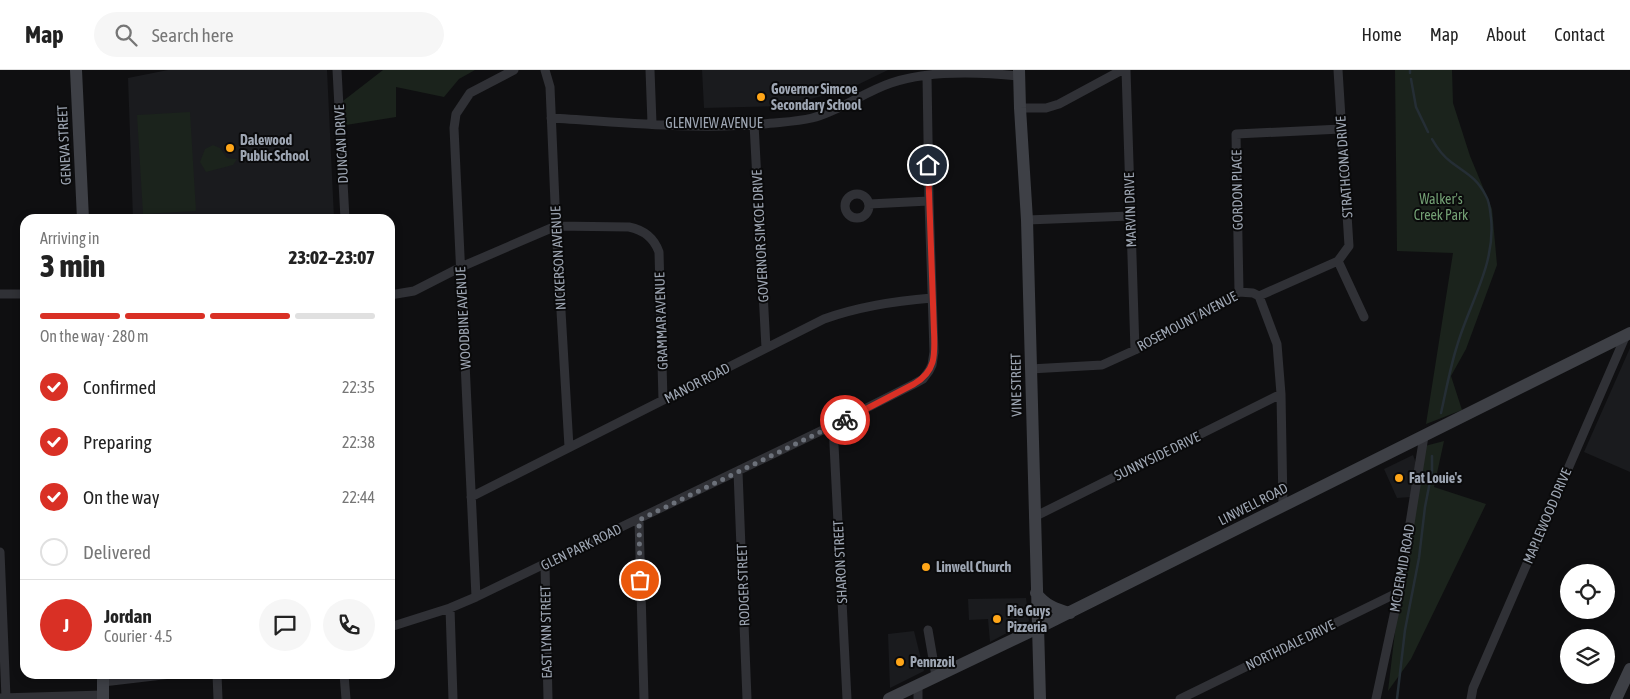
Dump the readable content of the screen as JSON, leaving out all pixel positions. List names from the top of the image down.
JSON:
{
  "streets": {
    "main road": ["GENEVA STREET", "VINE STREET", "LINWELL ROAD"],
    "street": [
      "GLENVIEW AVENUE",
      "DUNCAN DRIVE",
      "STRATHCONA DRIVE",
      "GORDON PLACE",
      "MARVIN DRIVE",
      "GOVERNOR SIMCOE DRIVE",
      "NICKERSON AVENUE",
      "WOODBINE AVENUE",
      "GRAMMAR AVENUE",
      "ROSEMOUNT AVENUE",
      "MANOR ROAD",
      "SUNNYSIDE DRIVE",
      "MAPLEWOOD DRIVE",
      "GLEN PARK ROAD",
      "SHARON STREET",
      "MCDERMID ROAD",
      "RODGER STREET",
      "EAST LYNN STREET",
      "NORTHDALE DRIVE"
    ]
  },
  "crossings": [
    ["GLENVIEW AVENUE", "GOVERNOR SIMCOE DRIVE"],
    ["GLENVIEW AVENUE", "NICKERSON AVENUE"],
    ["GLENVIEW AVENUE", "VINE STREET"],
    ["GLENVIEW AVENUE", "GLEN PARK ROAD"],
    ["STRATHCONA DRIVE", "GORDON PLACE"],
    ["STRATHCONA DRIVE", "ROSEMOUNT AVENUE"],
    ["GORDON PLACE", "ROSEMOUNT AVENUE"],
    ["MARVIN DRIVE", "ROSEMOUNT AVENUE"],
    ["GOVERNOR SIMCOE DRIVE", "MANOR ROAD"],
    ["NICKERSON AVENUE", "GRAMMAR AVENUE"],
    ["NICKERSON AVENUE", "MANOR ROAD"],
    ["WOODBINE AVENUE", "MANOR ROAD"],
    ["WOODBINE AVENUE", "GLEN PARK ROAD"],
    ["GRAMMAR AVENUE", "MANOR ROAD"],
    ["ROSEMOUNT AVENUE", "VINE STREET"],
    ["MANOR ROAD", "GLEN PARK ROAD"],
    ["VINE STREET", "SUNNYSIDE DRIVE"],
    ["VINE STREET", "LINWELL ROAD"],
    ["LINWELL ROAD", "MAPLEWOOD DRIVE"],
    ["LINWELL ROAD", "MCDERMID ROAD"],
    ["GLEN PARK ROAD", "SHARON STREET"],
    ["GLEN PARK ROAD", "RODGER STREET"],
    ["GLEN PARK ROAD", "EAST LYNN STREET"],
    ["MCDERMID ROAD", "NORTHDALE DRIVE"]
  ],
  "parks": ["Walker's Creek Park"],
  "places": [
    "Governor Simcoe Secondary School",
    "Dalewood Public School",
    "Fat Louie's",
    "Linwell Church",
    "Pie Guys Pizzeria",
    "Pennzoil"
  ],
  "page": {
    "header": "Map",
    "search": "Search here",
    "nav": [
      "Home",
      "Map",
      "About",
      "Contact"
    ],
    "heading": ["3 min", "Arriving in", "23:02–23:07"],
    "panel": ["Jordan", "Courier · 4.5"],
    "bar": "On the way · 280 m",
    "list": [
      ["Confirmed", "22:35"],
      ["Preparing", "22:38"],
      ["On the way", "22:44"],
      "Delivered"
    ],
    "round": "J"
  }
}
